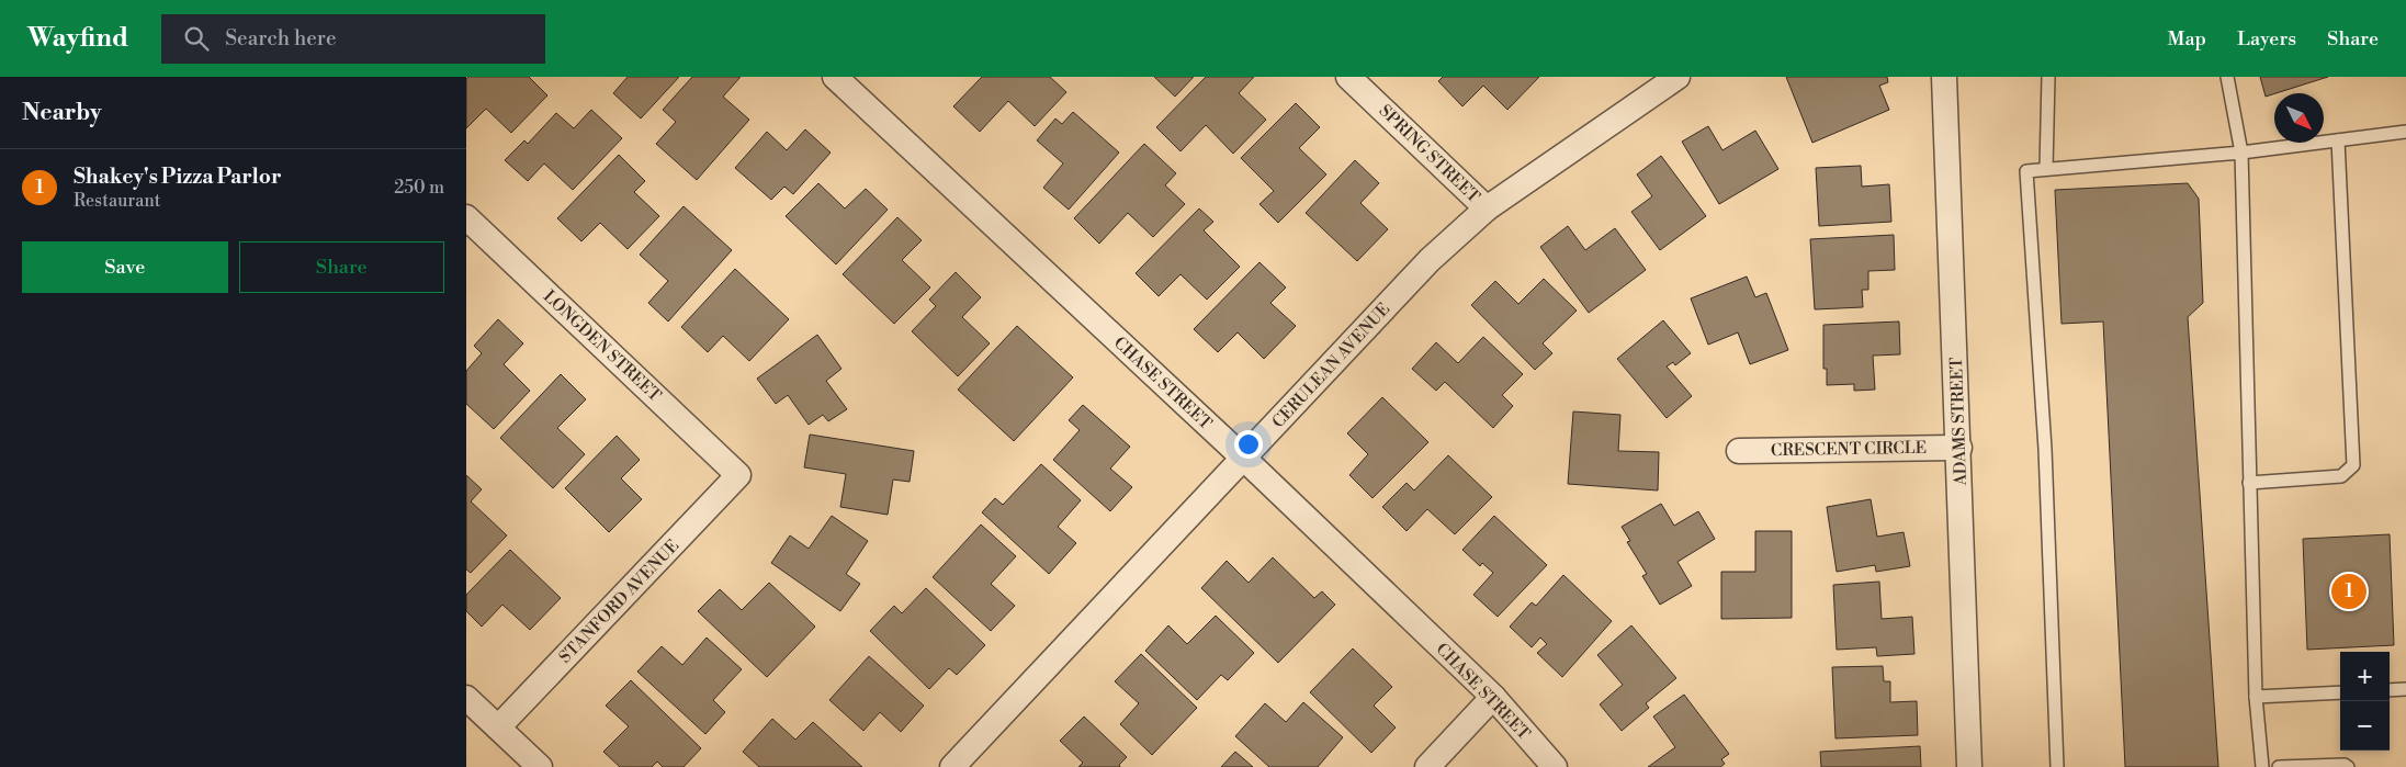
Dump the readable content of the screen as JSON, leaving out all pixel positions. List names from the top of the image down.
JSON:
{
  "streets": {
    "street": [
      "SPRING STREET",
      "LONGDEN STREET",
      "CERULEAN AVENUE",
      "CHASE STREET",
      "ADAMS STREET",
      "CRESCENT CIRCLE",
      "STANFORD AVENUE"
    ]
  },
  "crossings": [
    ["SPRING STREET", "CERULEAN AVENUE"],
    ["LONGDEN STREET", "STANFORD AVENUE"],
    ["CERULEAN AVENUE", "CHASE STREET"],
    ["ADAMS STREET", "CRESCENT CIRCLE"]
  ],
  "north": "bottom right",
  "page": {
    "header": "Wayfind",
    "search": "Search here",
    "nav": ["Map", "Layers", "Share"],
    "heading": "Nearby",
    "list": [
      {
        "mark": "1",
        "name": "Shakey's Pizza Parlor",
        "note": "Restaurant",
        "value": "250 m"
      }
    ],
    "buttons": ["Save", "Share"],
    "pins": "1",
    "map_buttons": ["+", "−"]
  }
}
